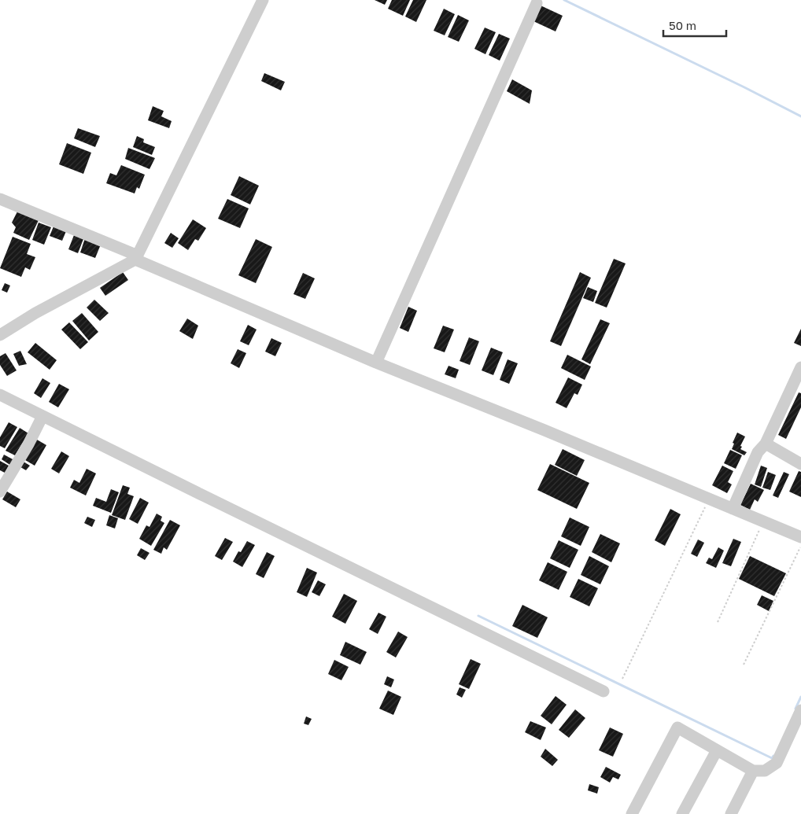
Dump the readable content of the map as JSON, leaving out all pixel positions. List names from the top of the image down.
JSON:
{
  "scale_bar": "50 m"
}
